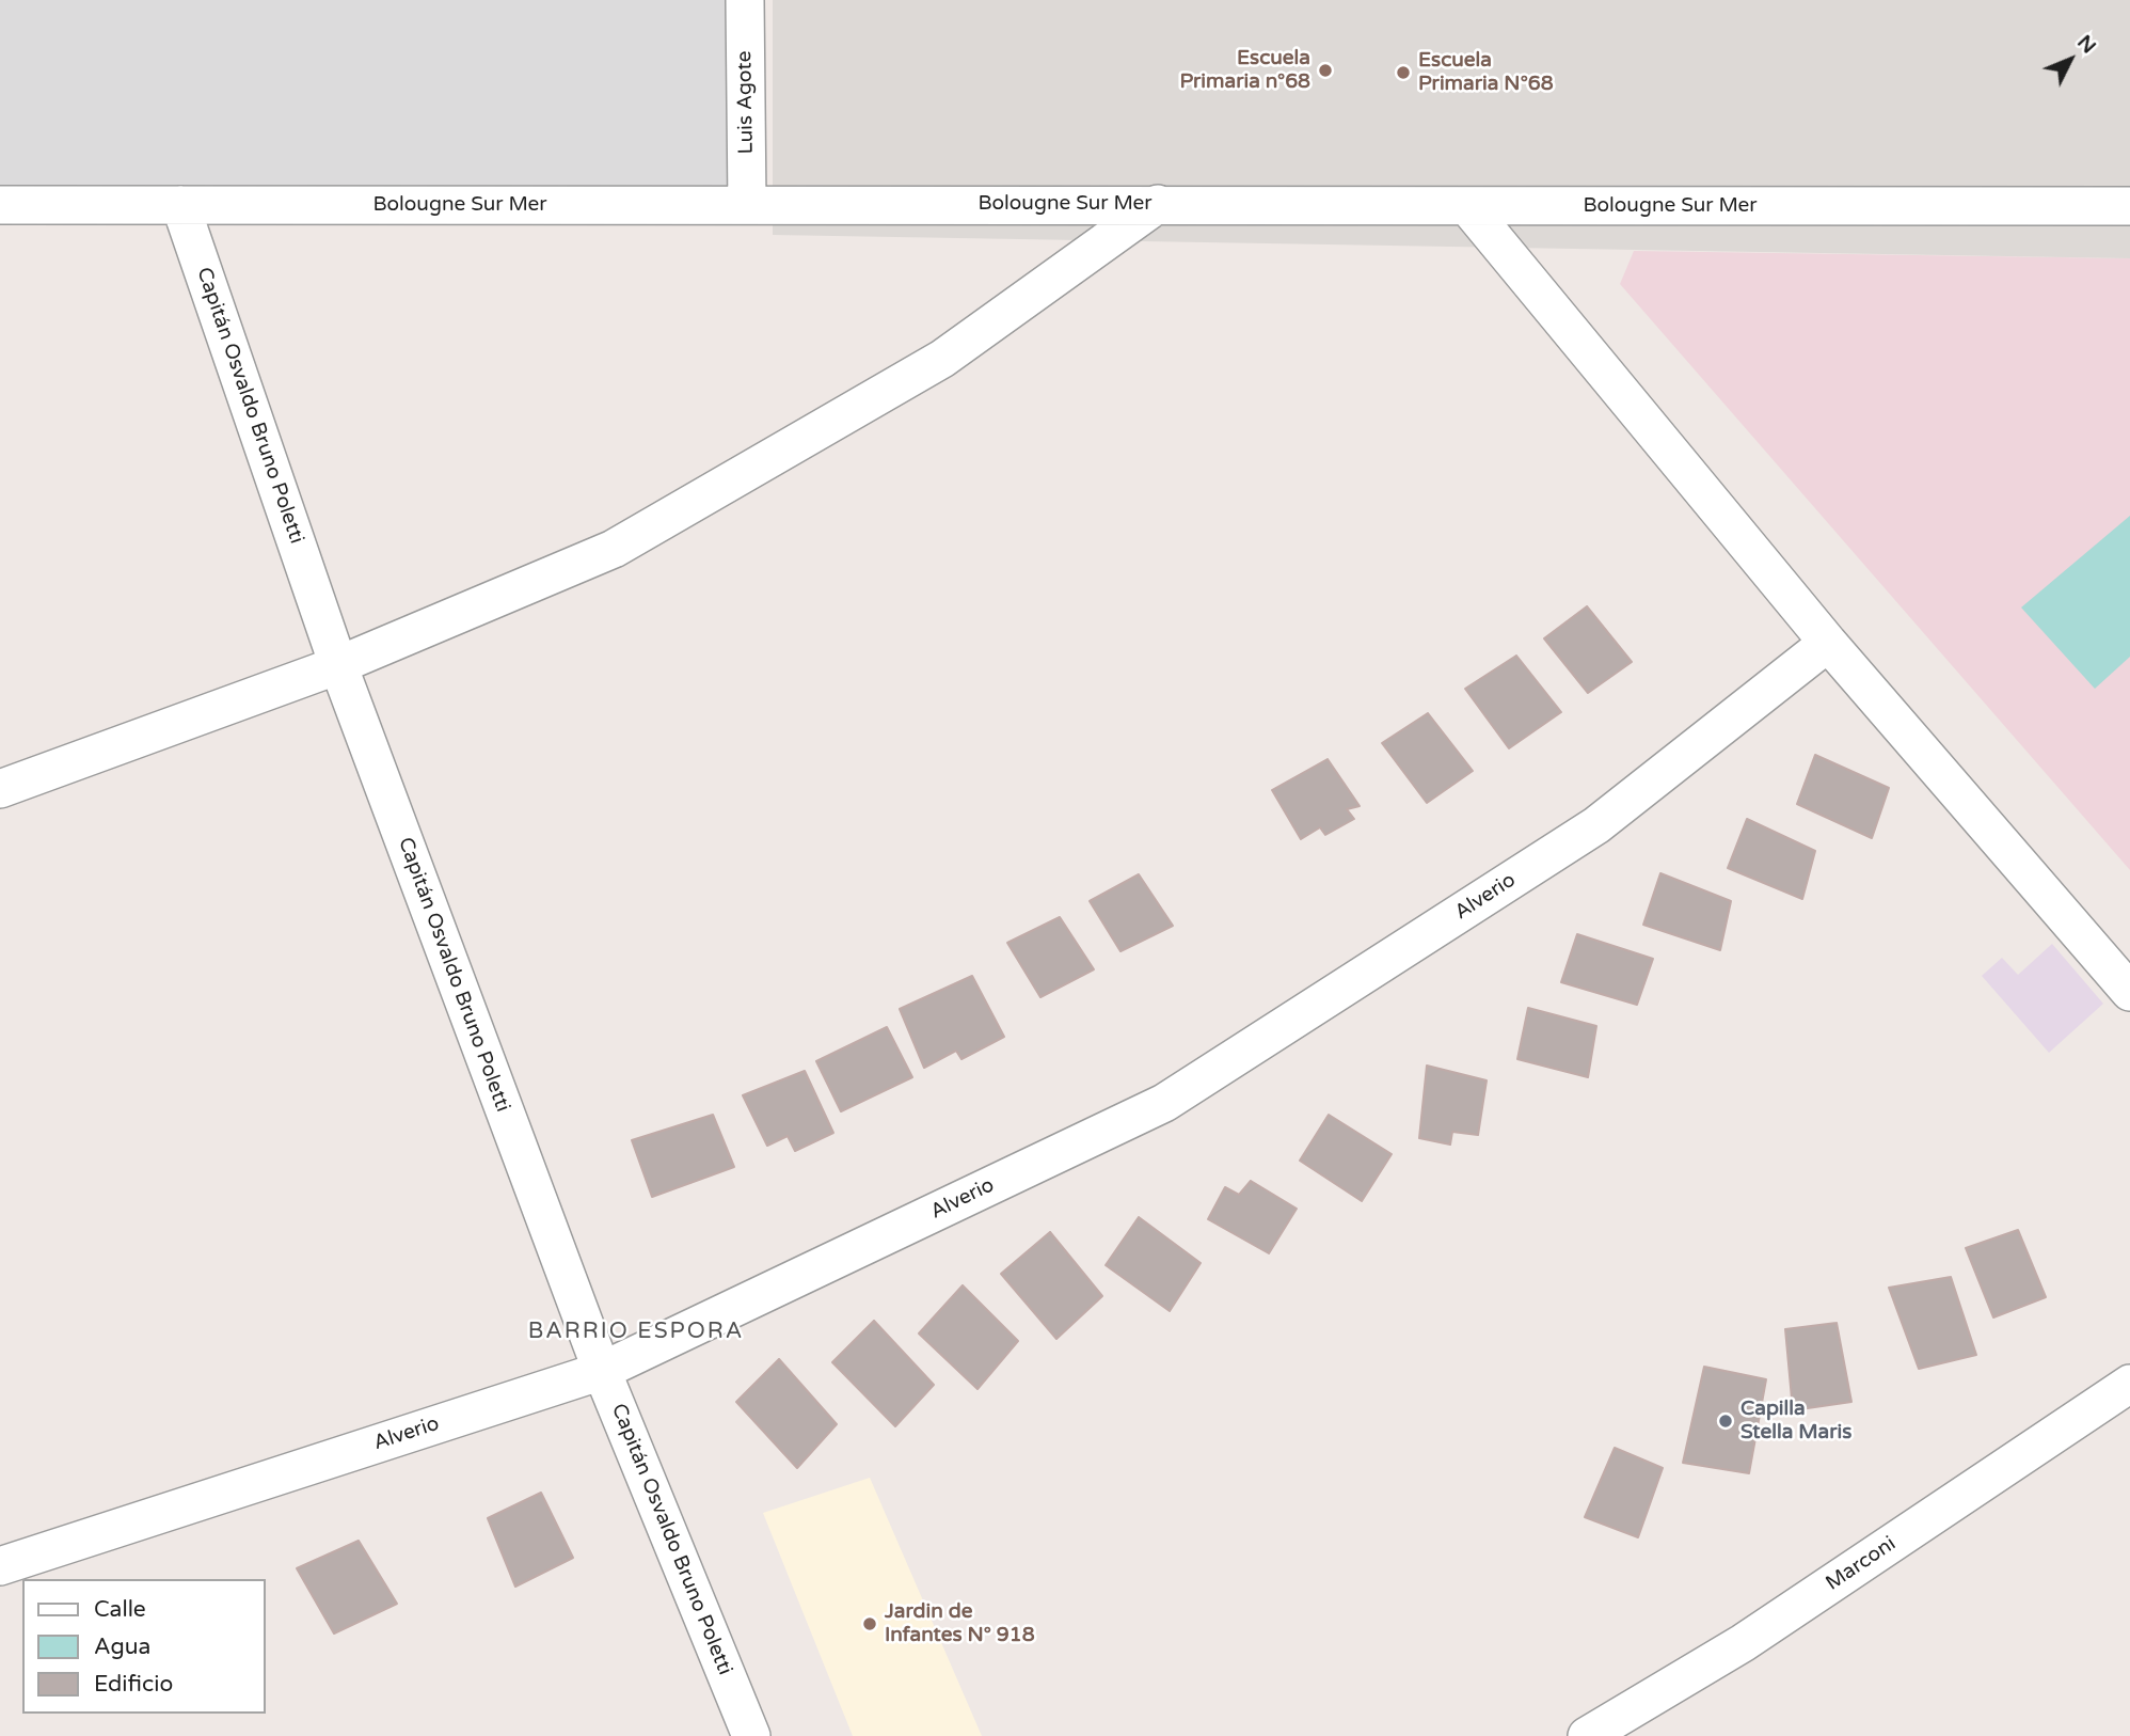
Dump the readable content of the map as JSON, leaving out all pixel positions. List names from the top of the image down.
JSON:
{
  "streets": {
    "street": [
      "Luis Agote",
      "Bolougne Sur Mer",
      "Capitán Osvaldo Bruno Poletti",
      "Alverio",
      "Marconi"
    ]
  },
  "crossings": [
    ["Luis Agote", "Bolougne Sur Mer"],
    ["Bolougne Sur Mer", "Capitán Osvaldo Bruno Poletti"],
    ["Capitán Osvaldo Bruno Poletti", "Alverio"]
  ],
  "districts": ["BARRIO ESPORA"],
  "places": [
    "Escuela Primaria n°68",
    "Escuela Primaria N°68",
    "Capilla Stella Maris",
    "Jardin de Infantes N° 918"
  ],
  "legend": ["Calle", "Agua", "Edificio"],
  "north": "top right"
}
